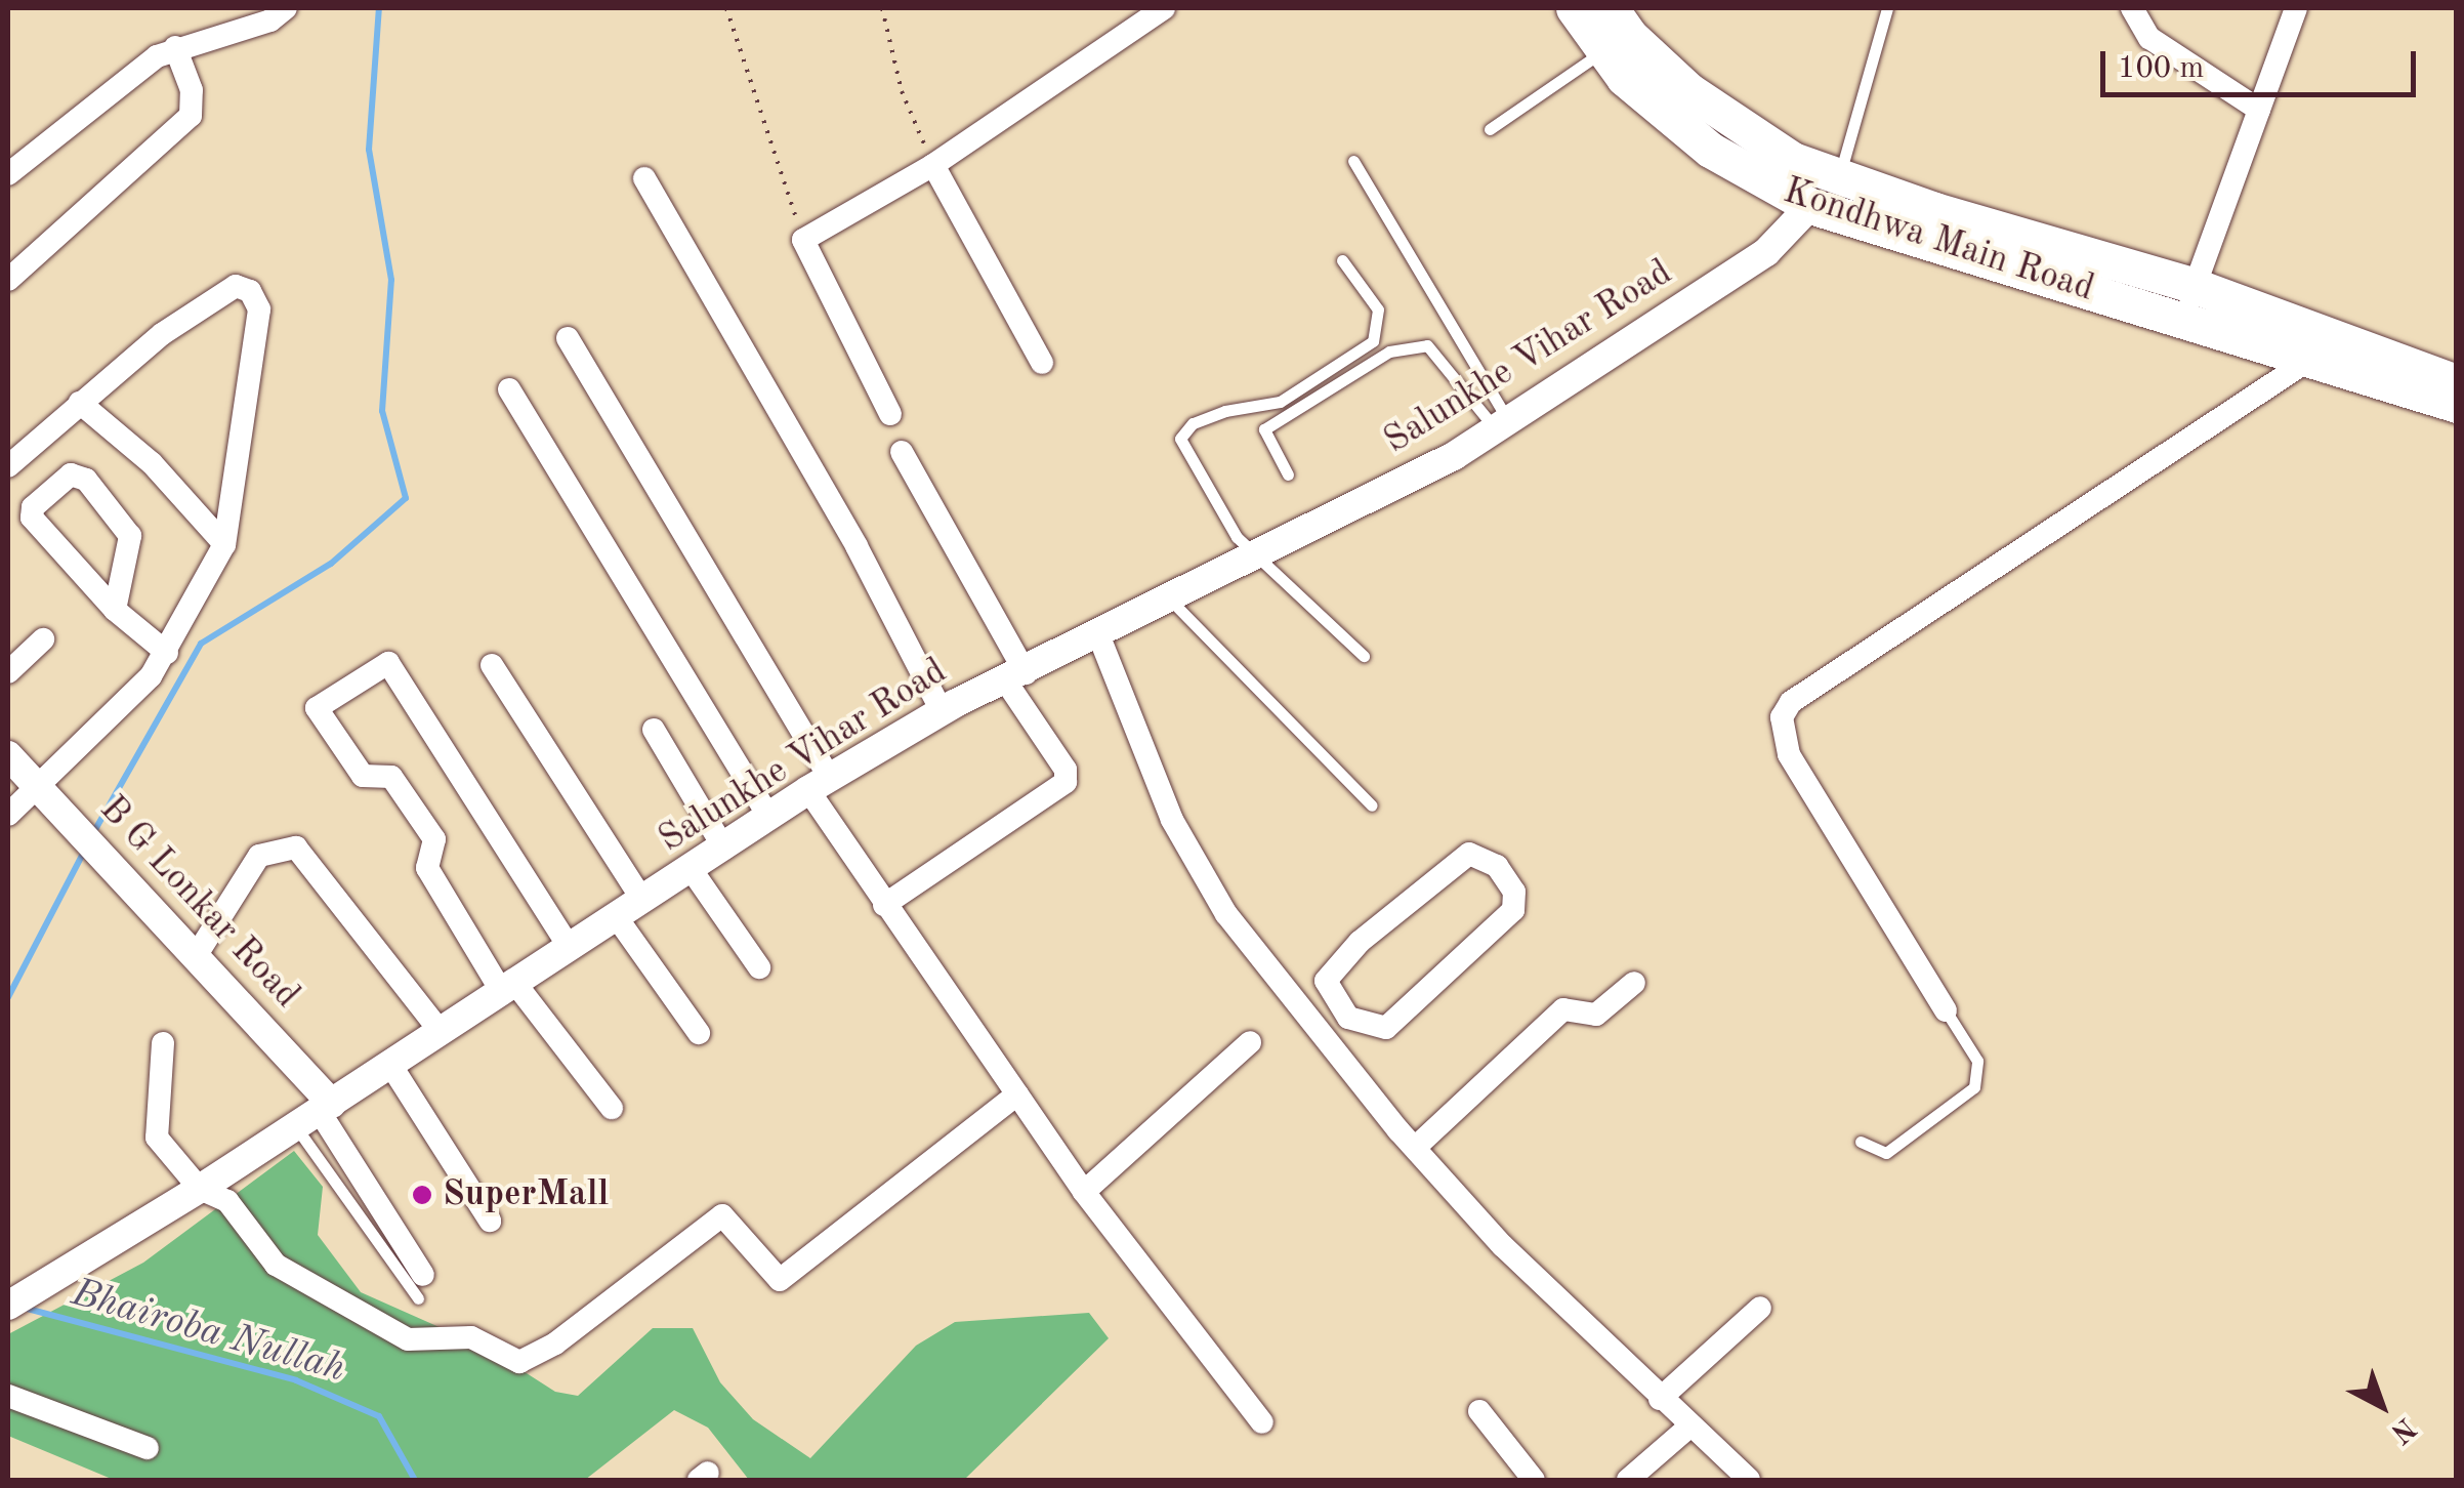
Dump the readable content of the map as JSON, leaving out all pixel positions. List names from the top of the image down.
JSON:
{
  "streets": {
    "main road": ["Kondhwa Main Road"],
    "street": ["Salunkhe Vihar Road", "B G Lonkar Road"]
  },
  "crossings": [
    ["Kondhwa Main Road", "Salunkhe Vihar Road"],
    ["Salunkhe Vihar Road", "B G Lonkar Road"]
  ],
  "water": ["Bhairoba Nullah"],
  "places": ["SuperMall"],
  "scale_bar": "100 m",
  "north": "bottom right"
}
